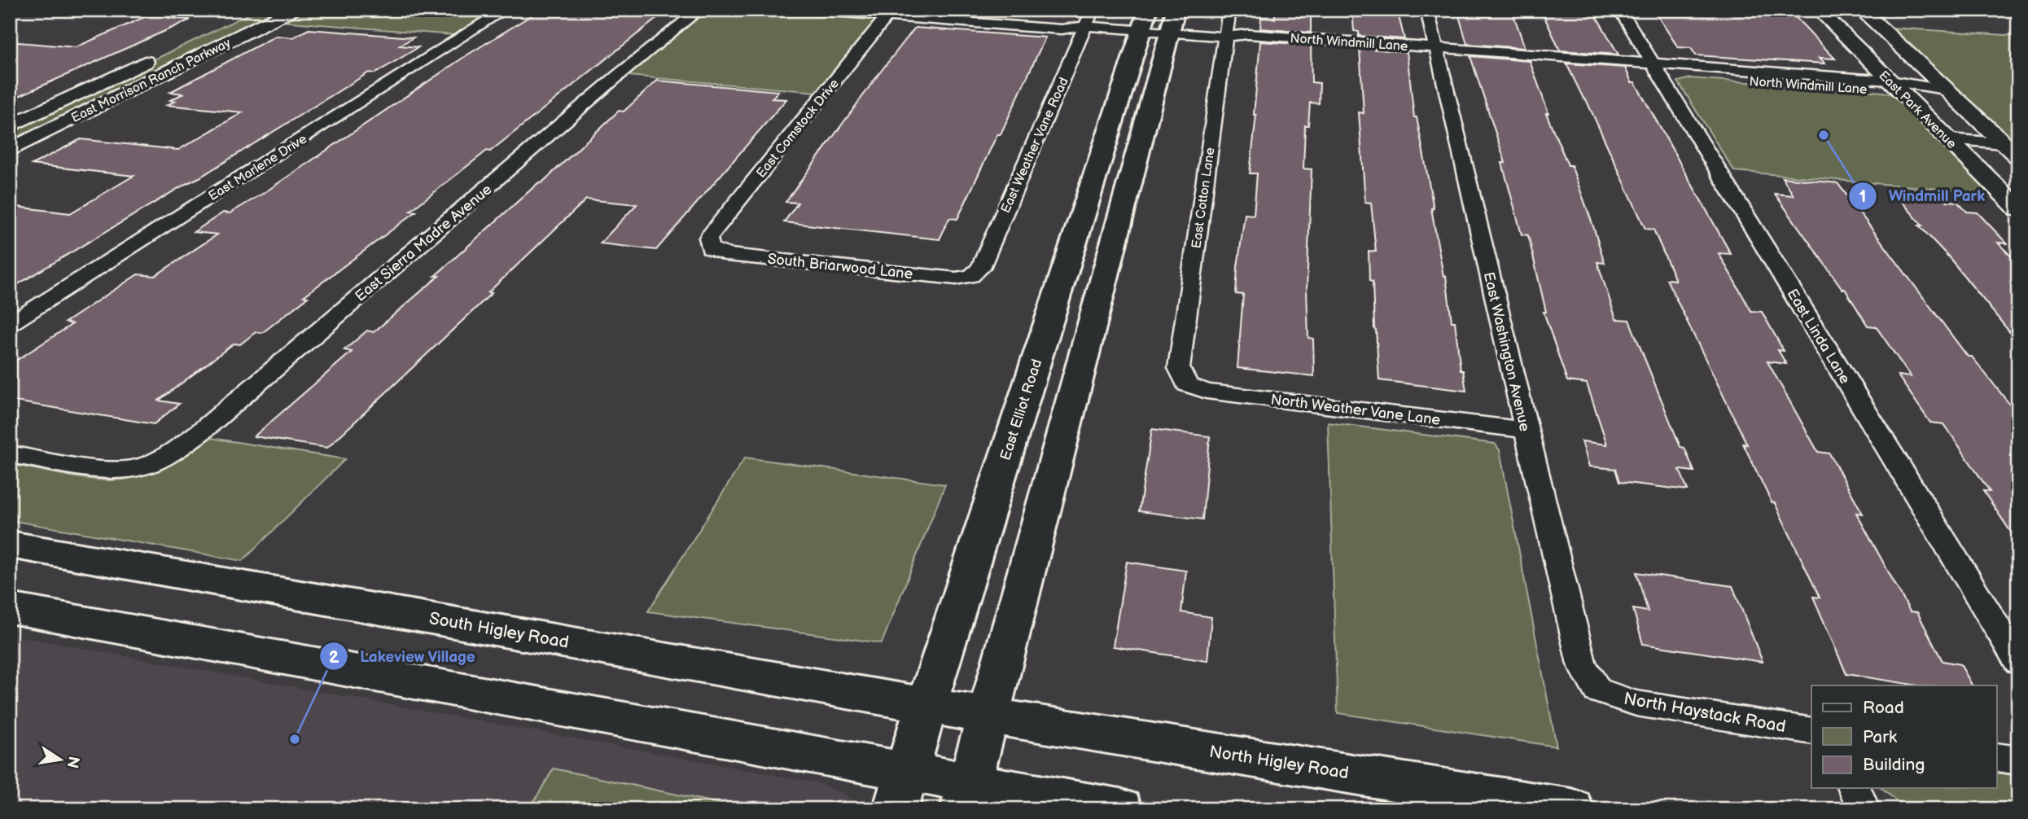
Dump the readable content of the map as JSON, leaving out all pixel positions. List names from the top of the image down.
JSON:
{
  "streets": {
    "main road": ["East Elliot Road", "South Higley Road", "North Higley Road"],
    "street": [
      "North Windmill Lane",
      "East Morrison Ranch Parkway",
      "East Park Avenue",
      "East Comstock Drive",
      "East Weather Vane Road",
      "East Marlene Drive",
      "East Cotton Lane",
      "East Sierra Madre Avenue",
      "South Briarwood Lane",
      "East Linda Lane",
      "East Washington Avenue",
      "North Weather Vane Lane",
      "North Haystack Road"
    ]
  },
  "crossings": [
    ["North Windmill Lane", "East Park Avenue"],
    ["North Windmill Lane", "East Weather Vane Road"],
    ["North Windmill Lane", "East Cotton Lane"],
    ["North Windmill Lane", "East Linda Lane"],
    ["North Windmill Lane", "East Washington Avenue"],
    ["North Windmill Lane", "East Elliot Road"],
    ["East Comstock Drive", "South Briarwood Lane"],
    ["East Weather Vane Road", "South Briarwood Lane"],
    ["East Cotton Lane", "North Weather Vane Lane"],
    ["East Washington Avenue", "North Weather Vane Lane"],
    ["East Washington Avenue", "North Haystack Road"],
    ["East Elliot Road", "South Higley Road"],
    ["East Elliot Road", "North Higley Road"],
    ["South Higley Road", "North Higley Road"]
  ],
  "places": ["Windmill Park", "Lakeview Village"],
  "legend": ["Road", "Park", "Building"],
  "north": "right"
}
